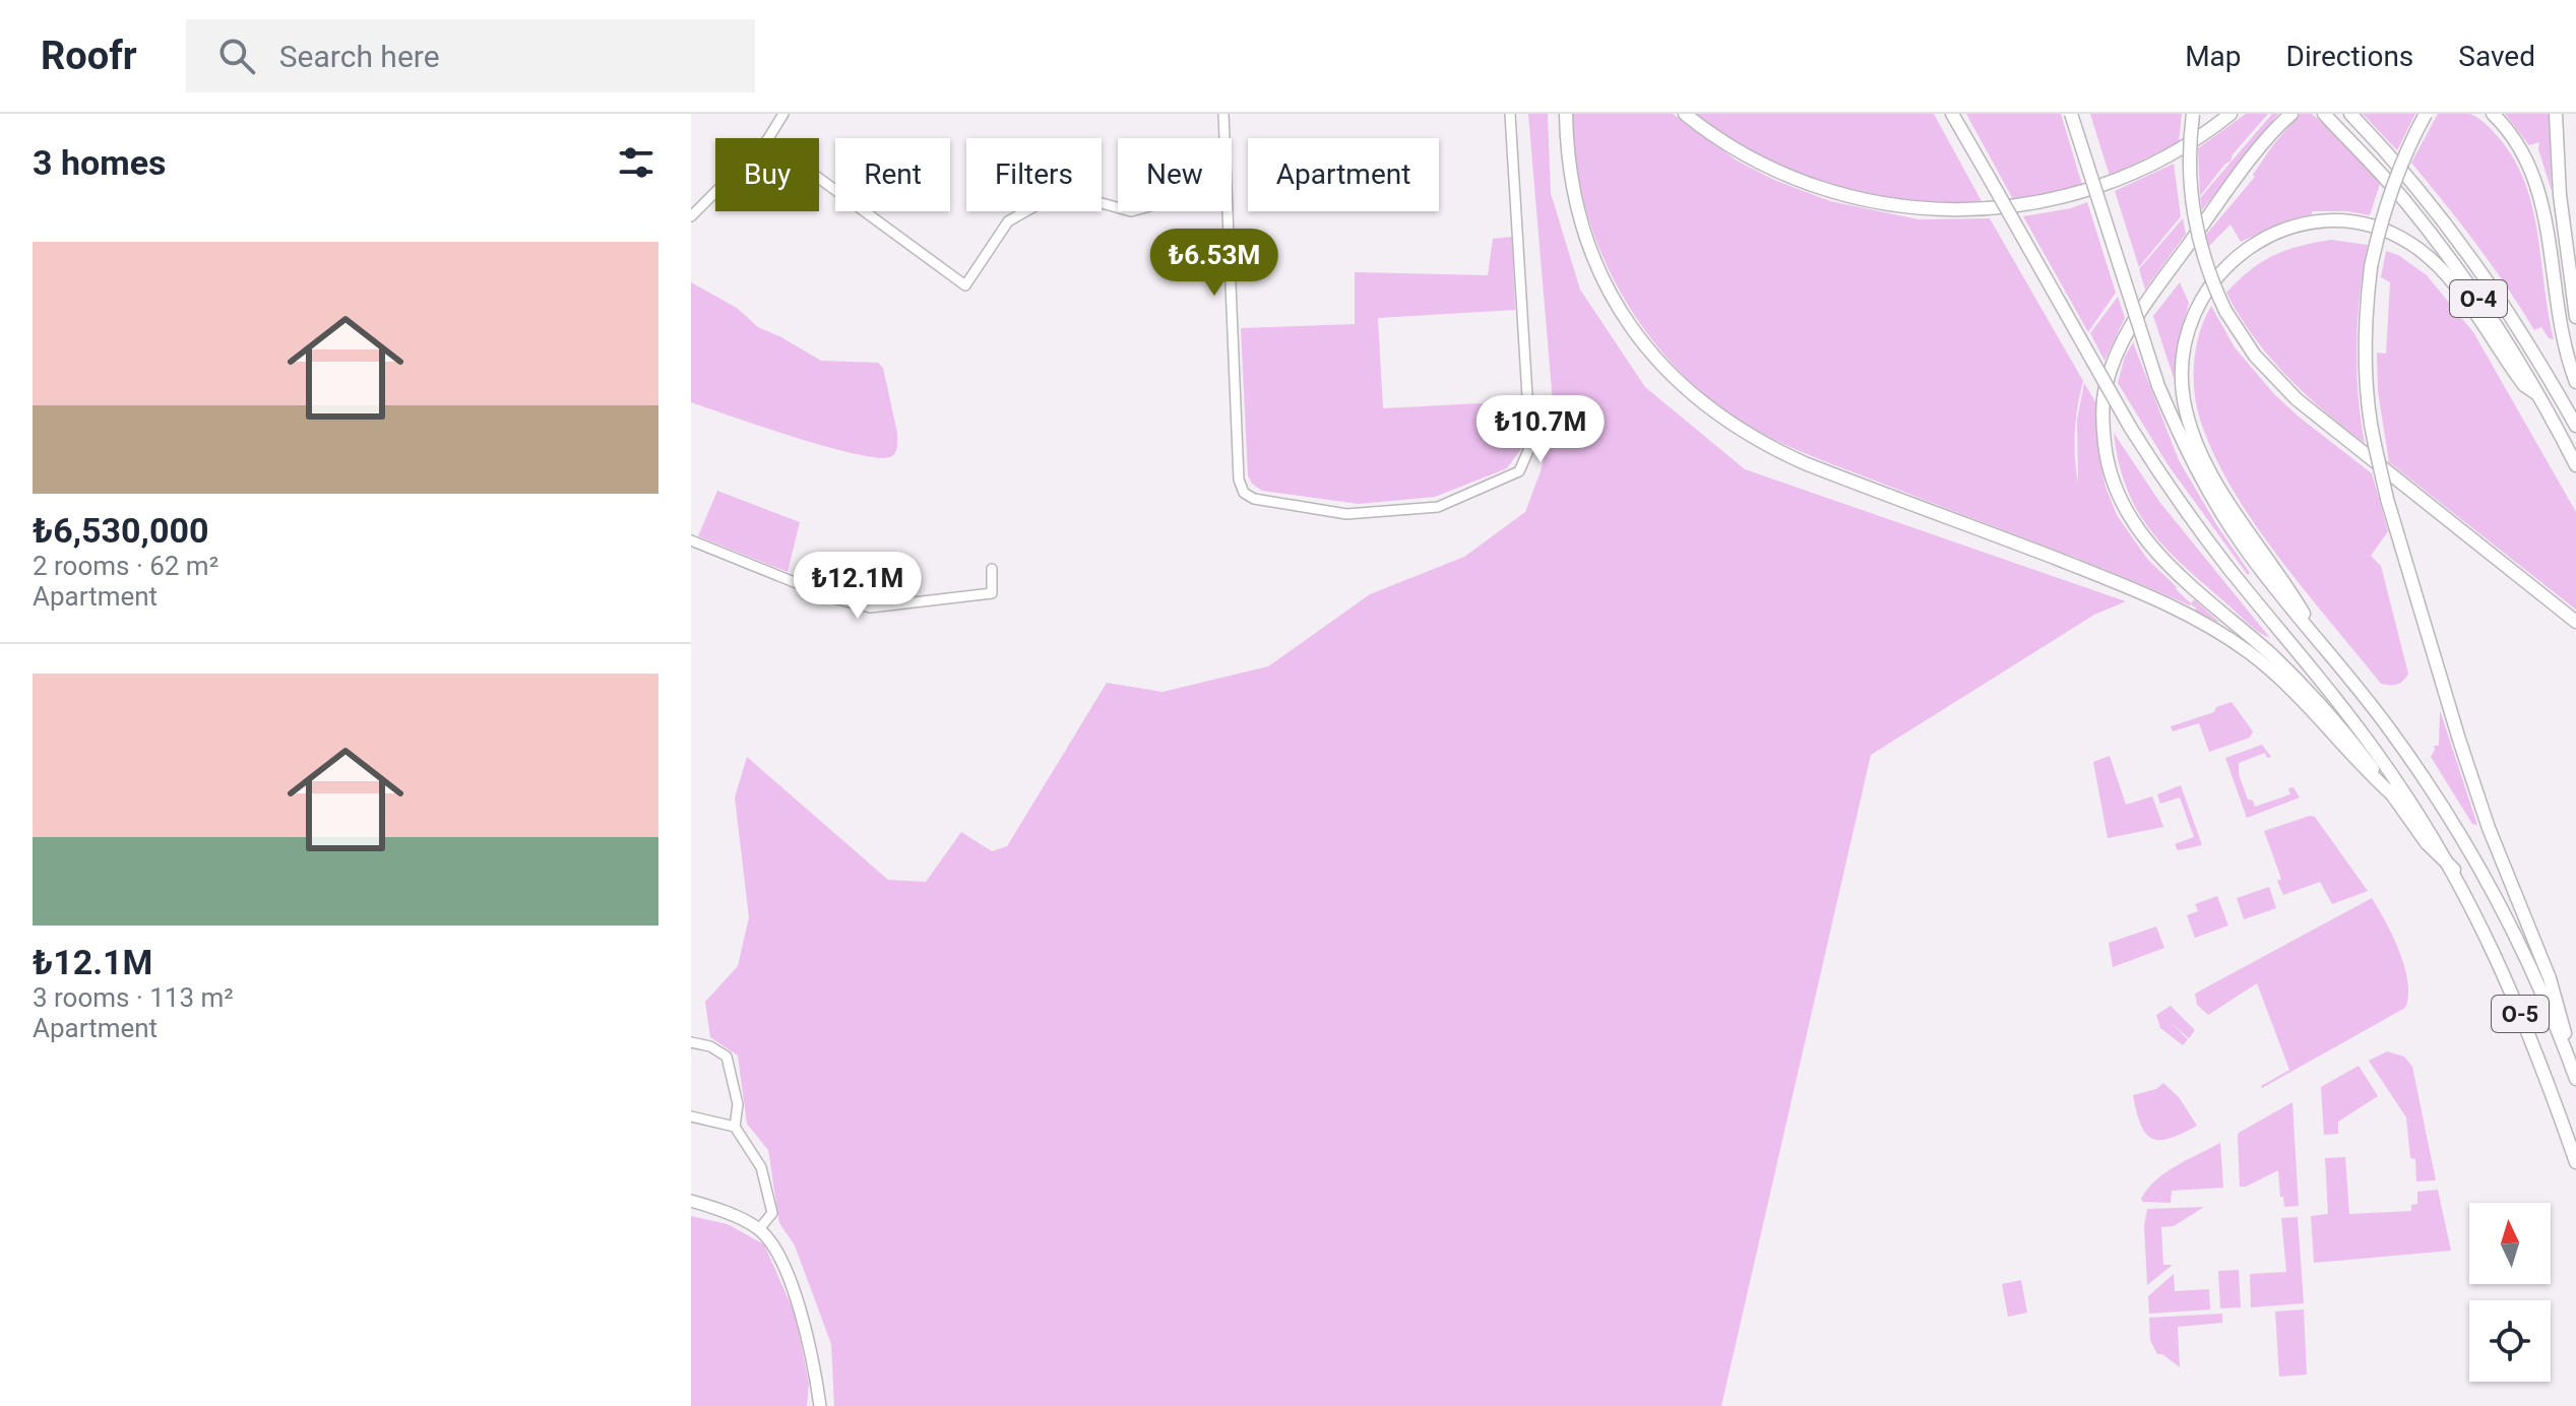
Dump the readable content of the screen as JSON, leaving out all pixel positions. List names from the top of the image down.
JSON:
{
  "streets": {
    "highway": ["O-4", "O-5"]
  },
  "north": "top",
  "page": {
    "header": "Roofr",
    "search": "Search here",
    "nav": ["Map", "Directions", "Saved"],
    "heading": "3 homes",
    "chip": [
      "Buy",
      "Rent",
      "Filters",
      "New",
      "Apartment"
    ],
    "list": [
      {
        "name": "₺6,530,000",
        "note": "2 rooms · 62 m² · Apartment"
      },
      {
        "name": "₺12.1M",
        "note": "3 rooms · 113 m² · Apartment"
      }
    ],
    "price": ["₺6.53M", "₺10.7M", "₺12.1M"]
  }
}
